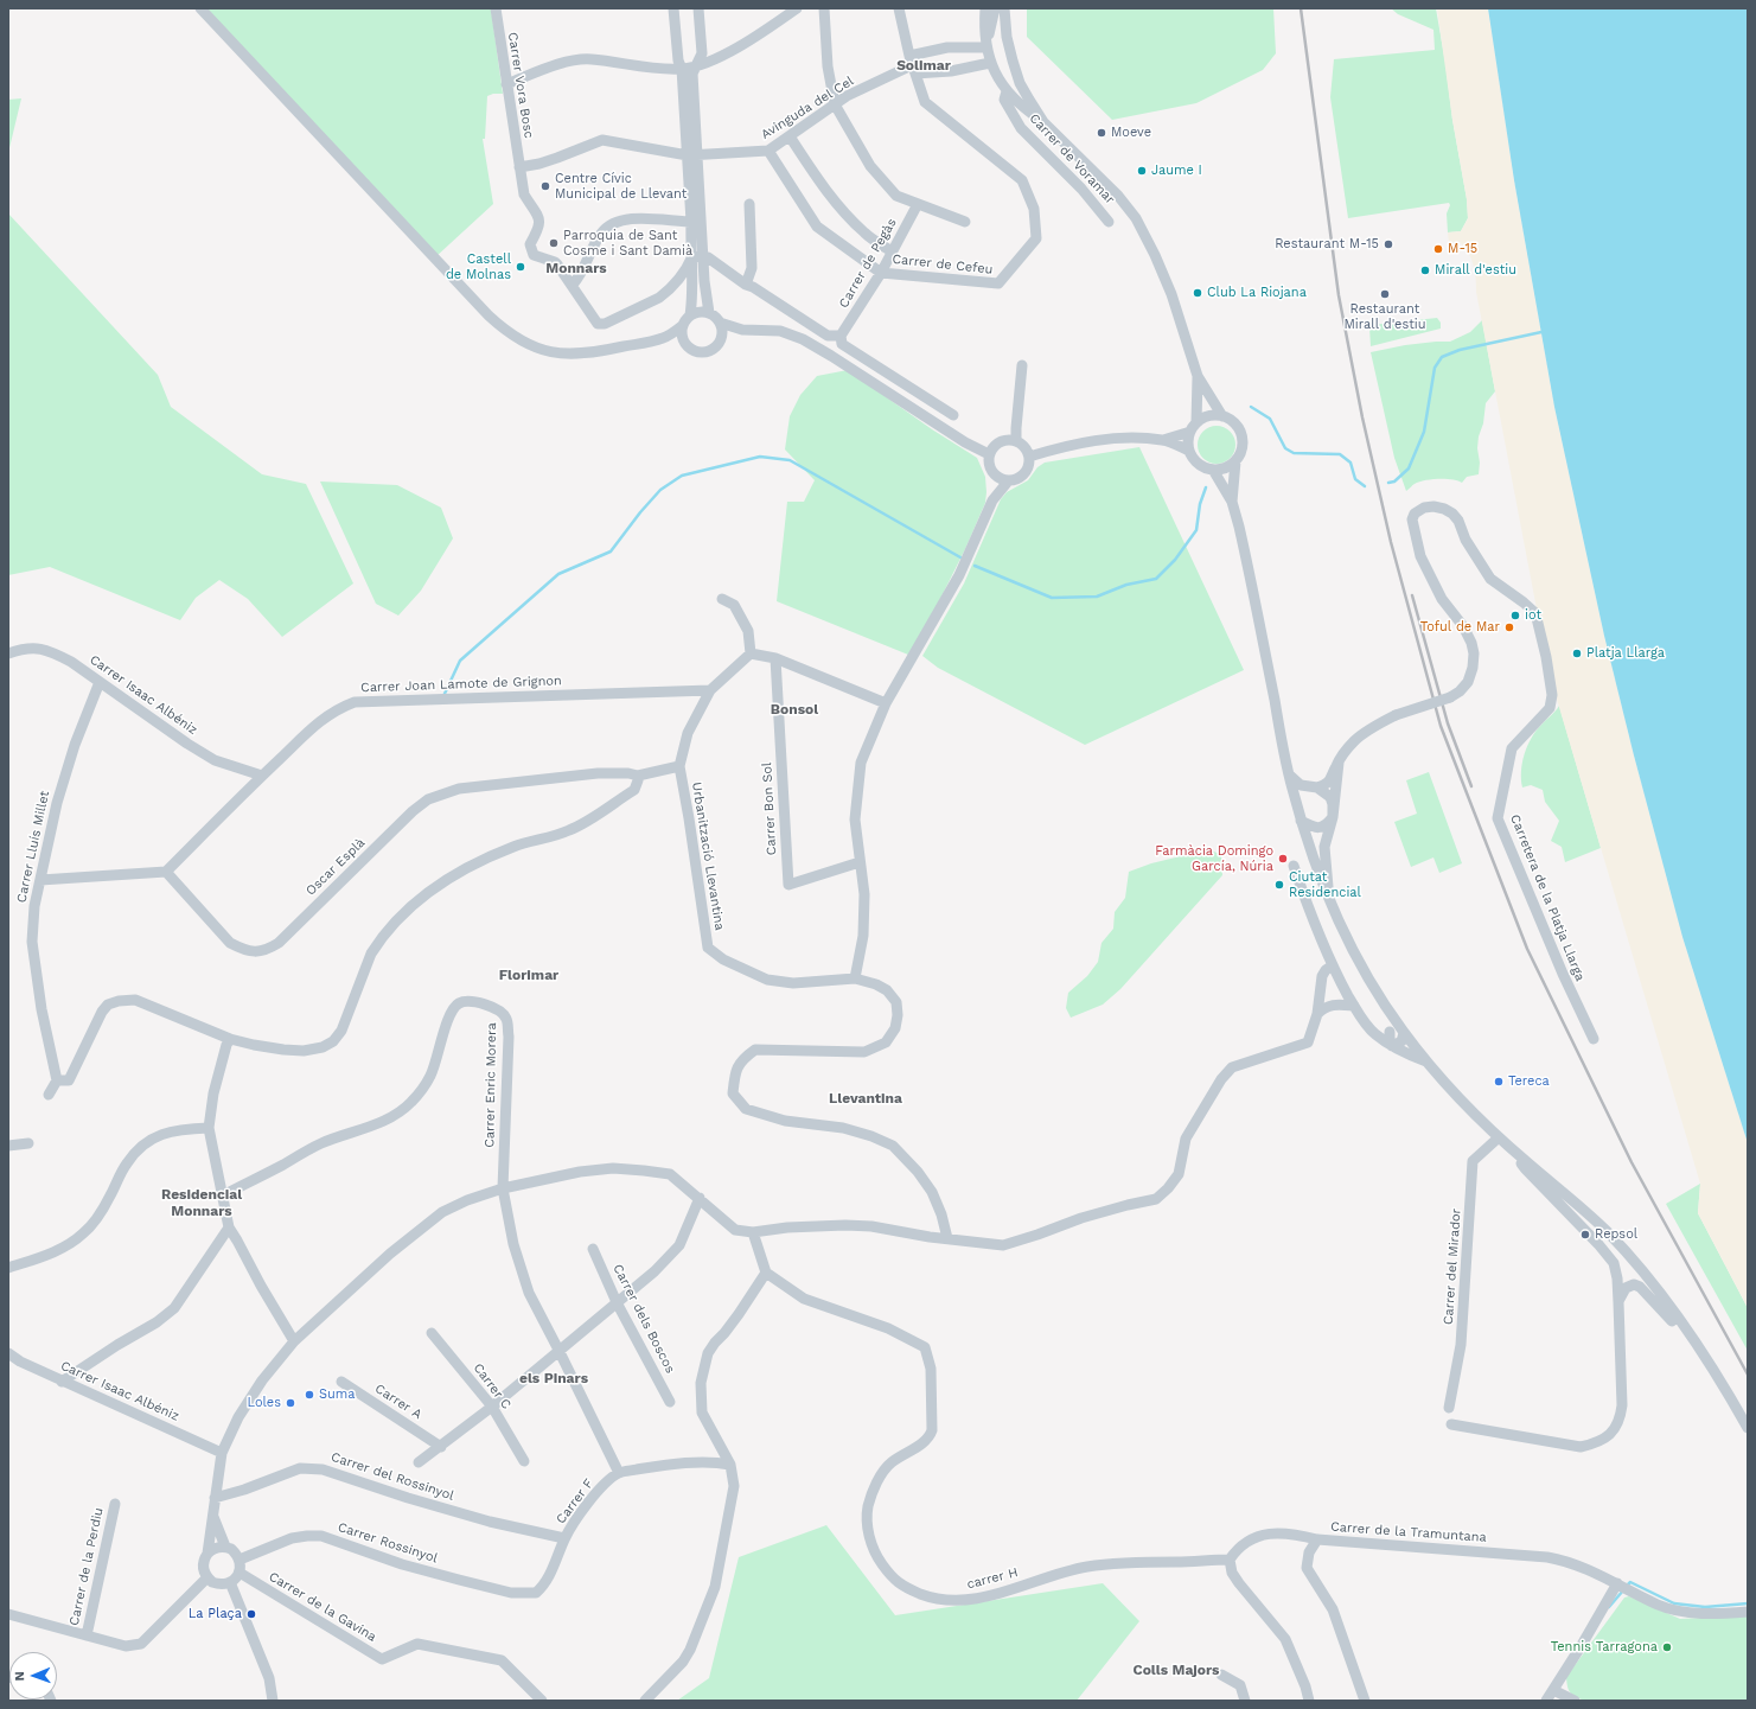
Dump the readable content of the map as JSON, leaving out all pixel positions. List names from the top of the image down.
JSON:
{
  "streets": {
    "street": [
      "Carrer Vora Bosc",
      "Avinguda del Cel",
      "Carrer de Voramar",
      "Carrer de Pegàs",
      "Carrer de Cefeu",
      "Carrer Joan Lamote de Grignon",
      "Carrer Isaac Albéniz",
      "Carrer Bon Sol",
      "Carrer Lluís Millet",
      "Urbanització Llevantina",
      "Oscar Esplà",
      "Carretera de la Platja Llarga",
      "Carrer Enric Morera",
      "Carrer del Mirador",
      "Carrer dels Boscos",
      "Carrer C",
      "Carrer A",
      "Carrer del Rossinyol",
      "Carrer F",
      "Carrer de la Tramuntana",
      "Carrer Rossinyol",
      "Carrer de la Perdiu",
      "carrer H",
      "Carrer de la Gavina"
    ]
  },
  "crossings": [
    ["Carrer Vora Bosc", "Avinguda del Cel"],
    ["Avinguda del Cel", "Carrer de Cefeu"],
    ["Carrer de Pegàs", "Carrer de Cefeu"],
    ["Carrer Joan Lamote de Grignon", "Carrer Isaac Albéniz"],
    ["Carrer Joan Lamote de Grignon", "Oscar Esplà"],
    ["Carrer Isaac Albéniz", "Carrer Lluís Millet"],
    ["Urbanització Llevantina", "Oscar Esplà"],
    ["Carrer del Rossinyol", "Carrer F"],
    ["Carrer F", "Carrer Rossinyol"],
    ["Carrer de la Tramuntana", "carrer H"],
    ["Carrer Rossinyol", "Carrer de la Gavina"]
  ],
  "districts": [
    "Solimar",
    "Monnars",
    "Bonsol",
    "Florimar",
    "Llevantina",
    "Residencial Monnars",
    "els Pinars",
    "Colls Majors"
  ],
  "places": [
    "Moeve",
    "Jaume I",
    "Centre Cívic Municipal de Llevant",
    "Parroquia de Sant Cosme i Sant Damià",
    "Restaurant M-15",
    "M-15",
    "Castell de Molnas",
    "Mirall d'estiu",
    "Club La Riojana",
    "Restaurant Mirall d'estiu",
    "iot",
    "Toful de Mar",
    "Platja Llarga",
    "Farmàcia Domingo García, Núria",
    "Ciutat Residencial",
    "Tereca",
    "Repsol",
    "Suma",
    "Loles",
    "La Plaça",
    "Tennis Tarragona"
  ],
  "north": "left"
}
